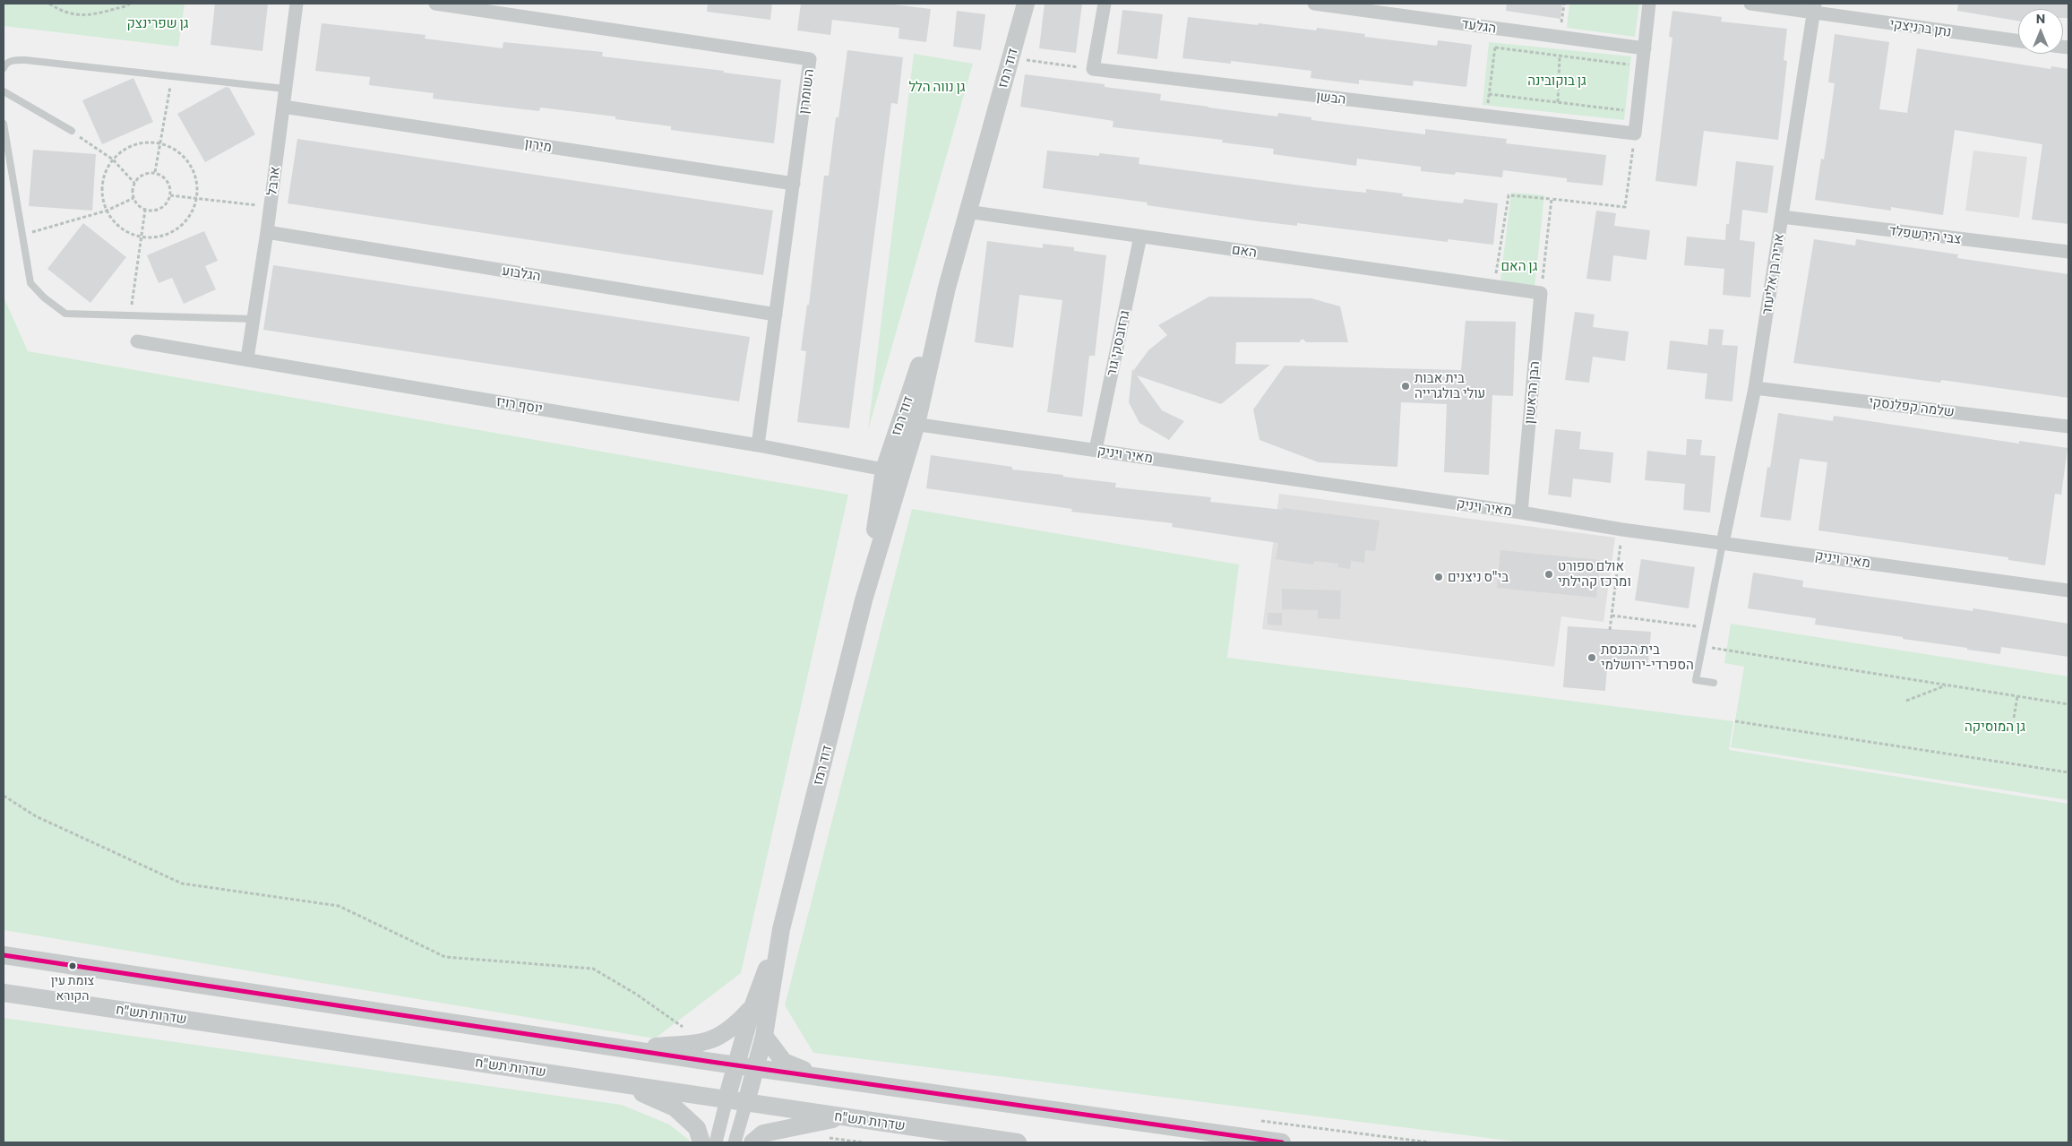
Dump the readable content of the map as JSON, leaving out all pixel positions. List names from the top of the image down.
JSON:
{
  "streets": {
    "main road": ["דוד רמז", "שדרות תש\"ח"],
    "street": [
      "הגלעד",
      "נתן ברניצקי",
      "השומרון",
      "הבשן",
      "מירון",
      "ארבל",
      "צבי הירשפלד",
      "האם",
      "הגלבוע",
      "אריה בן אליעזר",
      "גרזובסקי גור",
      "הבן הראשון",
      "יוסף רויז",
      "שלמה קפלנסקי",
      "מאיר ויניק"
    ]
  },
  "crossings": [
    ["נתן ברניצקי", "אריה בן אליעזר"],
    ["דוד רמז", "האם"],
    ["דוד רמז", "יוסף רויז"],
    ["דוד רמז", "מאיר ויניק"],
    ["דוד רמז", "שדרות תש\"ח"],
    ["השומרון", "מירון"],
    ["השומרון", "הגלבוע"],
    ["השומרון", "יוסף רויז"],
    ["מירון", "ארבל"],
    ["ארבל", "הגלבוע"],
    ["ארבל", "יוסף רויז"],
    ["צבי הירשפלד", "אריה בן אליעזר"],
    ["האם", "גרזובסקי גור"],
    ["האם", "הבן הראשון"],
    ["אריה בן אליעזר", "שלמה קפלנסקי"],
    ["אריה בן אליעזר", "מאיר ויניק"],
    ["גרזובסקי גור", "מאיר ויניק"],
    ["הבן הראשון", "מאיר ויניק"]
  ],
  "parks": [
    "גן שפרינצק",
    "גן בוקובינה",
    "גן נווה הלל",
    "גן האם",
    "גן המוסיקה"
  ],
  "places": [
    "בית אבות עולי בולגרייה",
    "אולם ספורט ומרכז קהילתי",
    "בי\"ס ניצנים",
    "בית הכנסת הספרדי-ירושלמי",
    "צומת עין הקורא"
  ],
  "north": "top"
}
